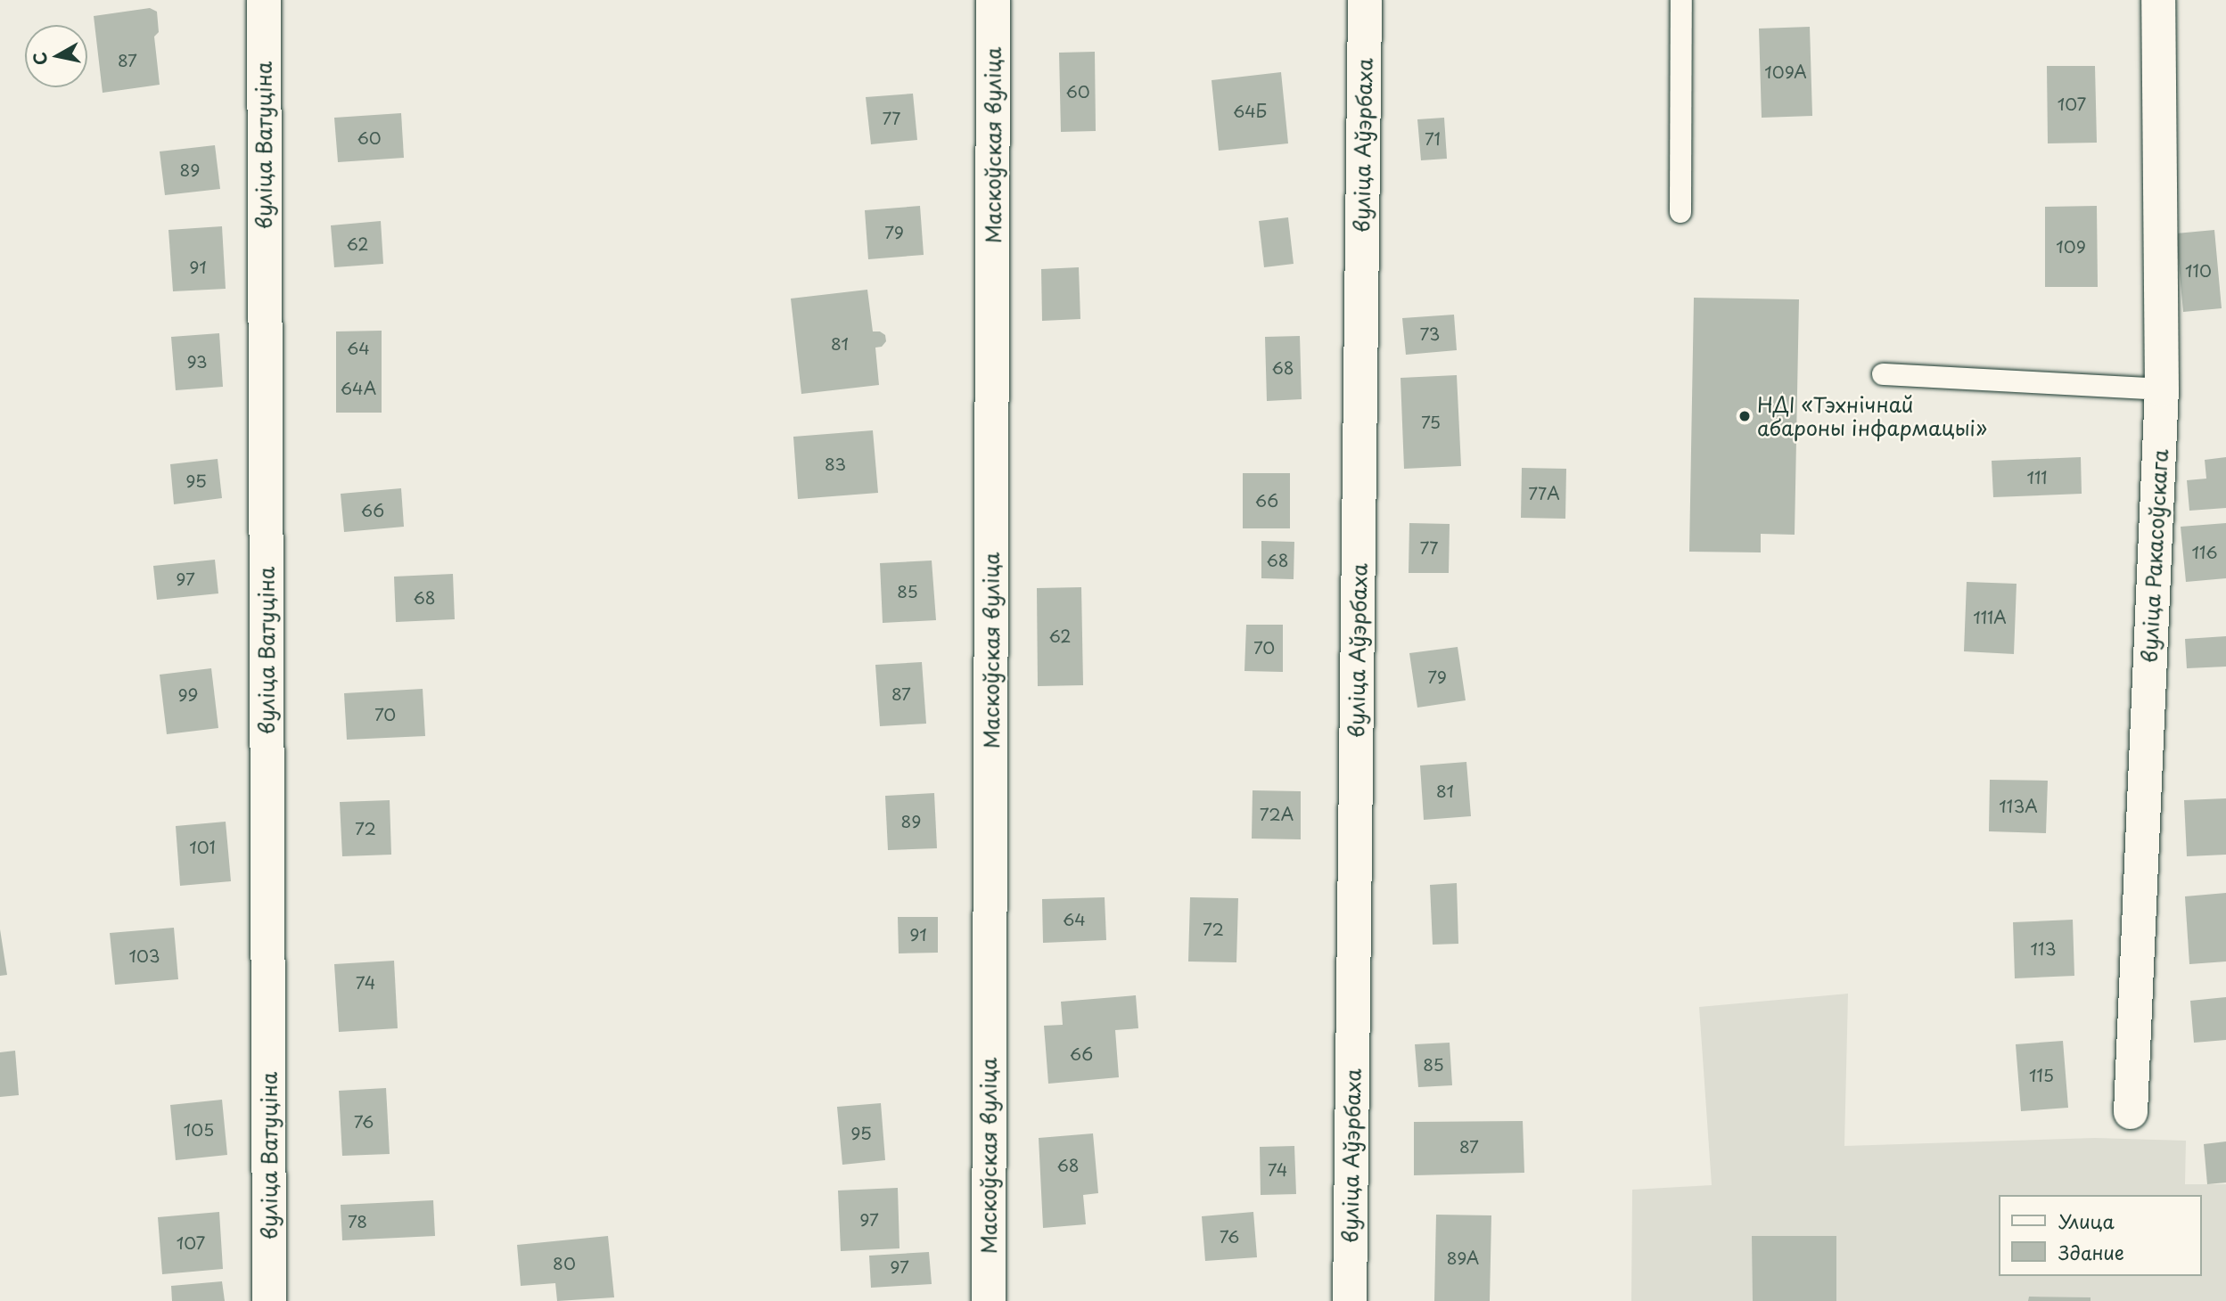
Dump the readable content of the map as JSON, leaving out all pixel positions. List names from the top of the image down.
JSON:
{
  "streets": {
    "street": [
      "вуліца Ватуціна",
      "Маскоўская вуліца",
      "вуліца Аўэрбаха",
      "вуліца Ракасоўскага"
    ]
  },
  "places": ["НДІ «Тэхнічнай абароны інфармацыі»"],
  "house_numbers": [
    "87",
    "109А",
    "60",
    "107",
    "64Б",
    "77",
    "60",
    "71",
    "89",
    "79",
    "62",
    "109",
    "91",
    "110",
    "73",
    "81",
    "64",
    "93",
    "68",
    "64А",
    "75",
    "83",
    "111",
    "95",
    "77А",
    "66",
    "66",
    "77",
    "116",
    "68",
    "97",
    "85",
    "68",
    "111А",
    "62",
    "70",
    "79",
    "87",
    "99",
    "70",
    "81",
    "113А",
    "72А",
    "89",
    "72",
    "101",
    "64",
    "72",
    "91",
    "113",
    "103",
    "74",
    "66",
    "85",
    "115",
    "76",
    "105",
    "95",
    "87",
    "68",
    "74",
    "97",
    "78",
    "76",
    "107",
    "89А",
    "80",
    "97"
  ],
  "legend": ["Улица", "Здание"],
  "north": "left"
}
